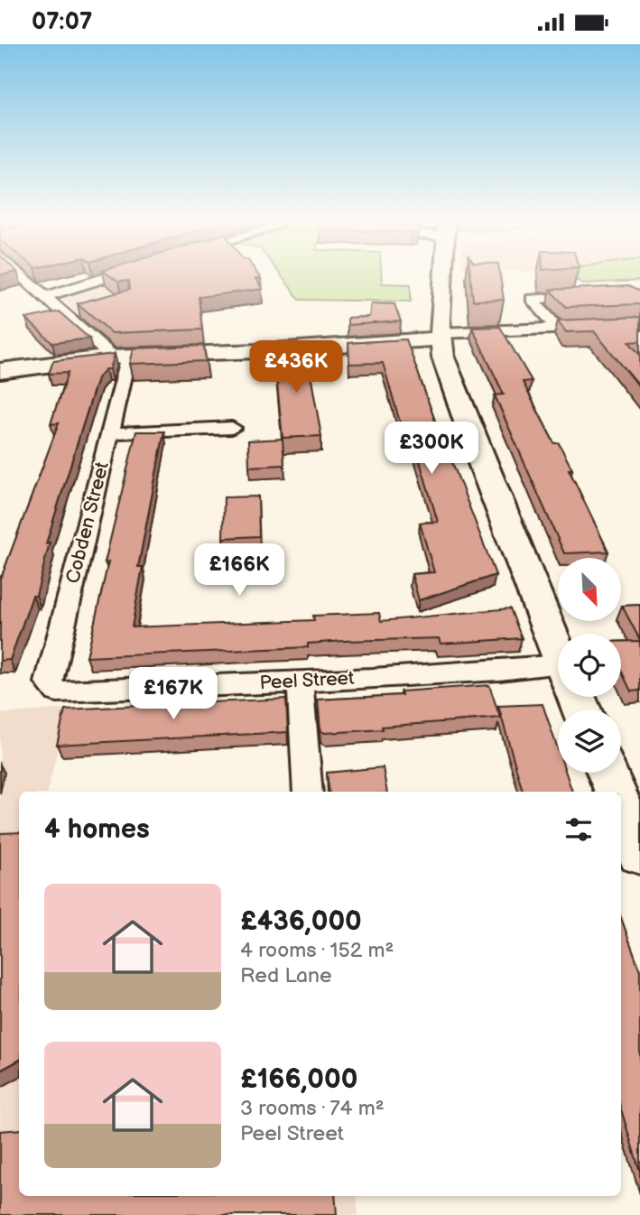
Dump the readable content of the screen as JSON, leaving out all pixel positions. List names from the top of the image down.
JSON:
{
  "streets": {
    "street": ["Cobden Street", "Peel Street"]
  },
  "crossings": [
    ["Cobden Street", "Peel Street"]
  ],
  "north": "bottom right",
  "page": {
    "status": "07:07",
    "price": [
      "£436K",
      "£300K",
      "£166K",
      "£167K"
    ],
    "heading": "4 homes",
    "list": [
      {
        "name": "£436,000",
        "note": "4 rooms · 152 m² · Red Lane"
      },
      {
        "name": "£166,000",
        "note": "3 rooms · 74 m² · Peel Street"
      }
    ]
  }
}
